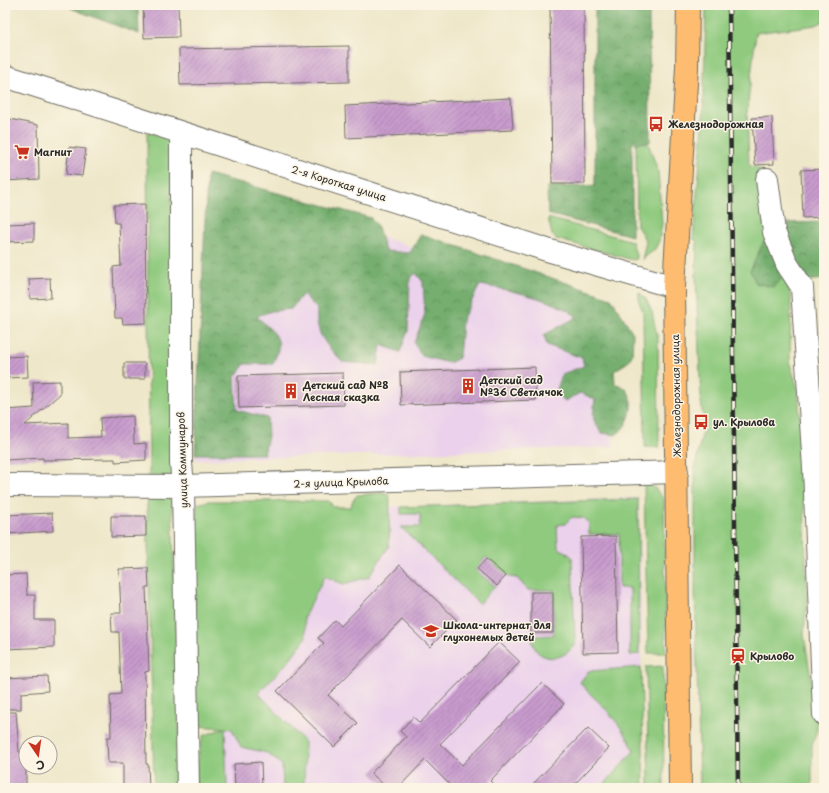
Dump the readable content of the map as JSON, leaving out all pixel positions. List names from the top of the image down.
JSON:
{
  "streets": {
    "main road": ["Железнодорожная улица"],
    "street": ["2-я Короткая улица", "улица Коммунаров", "2-я улица Крылова"]
  },
  "crossings": [
    ["2-я Короткая улица", "Железнодорожная улица"],
    ["2-я Короткая улица", "улица Коммунаров"],
    ["Железнодорожная улица", "2-я улица Крылова"],
    ["улица Коммунаров", "2-я улица Крылова"]
  ],
  "places": {
    "bus stop": ["Железнодорожная", "ул. Крылова"],
    "supermarket": ["Магнит"],
    "building": ["Детский сад №36 Светлячок", "Детский сад №8 Лесная сказка"],
    "school or university": ["Школа-интернат для глухонемых детей"],
    "station": ["Крылово"]
  },
  "north": "bottom"
}
